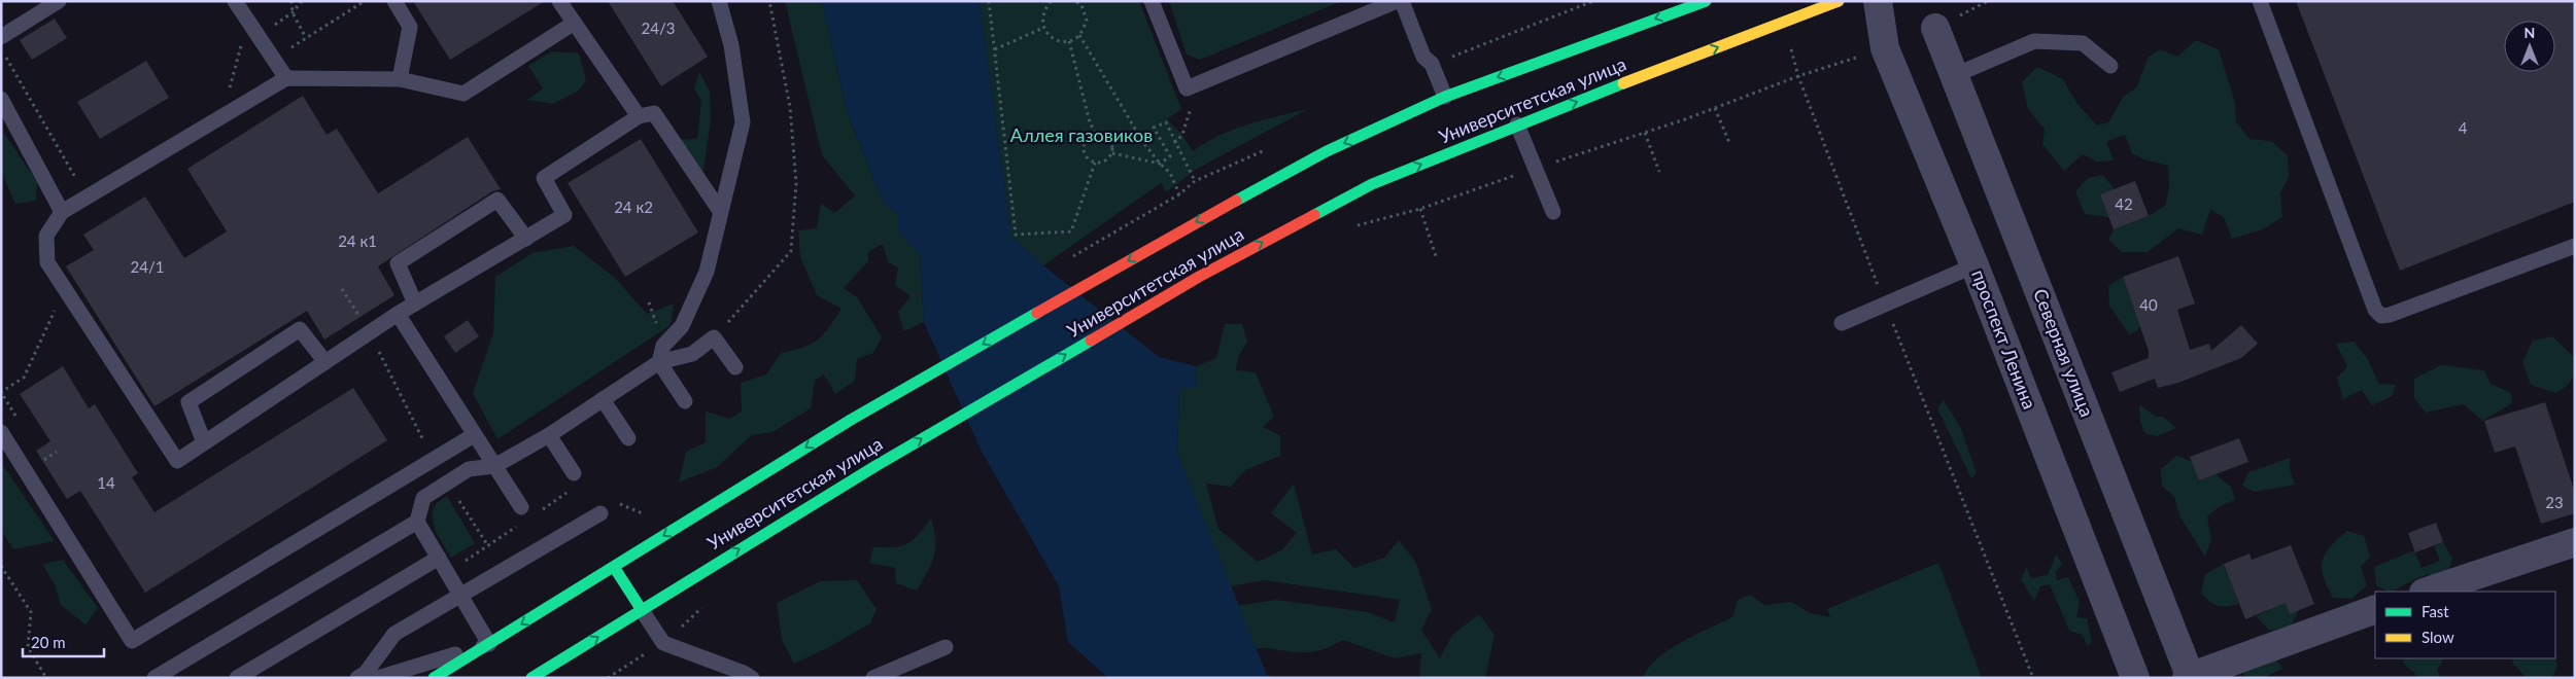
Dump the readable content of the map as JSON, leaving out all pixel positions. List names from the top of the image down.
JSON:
{
  "streets": {
    "main road": ["Университетская улица"],
    "street": ["проспект Ленина", "Северная улица"]
  },
  "parks": ["Аллея газовиков"],
  "house_numbers": [
    "24/3",
    "4",
    "42",
    "24 к2",
    "24 к1",
    "24/1",
    "40",
    "14",
    "23"
  ],
  "legend": ["Fast", "Slow"],
  "scale_bar": "20 m",
  "north": "top"
}
